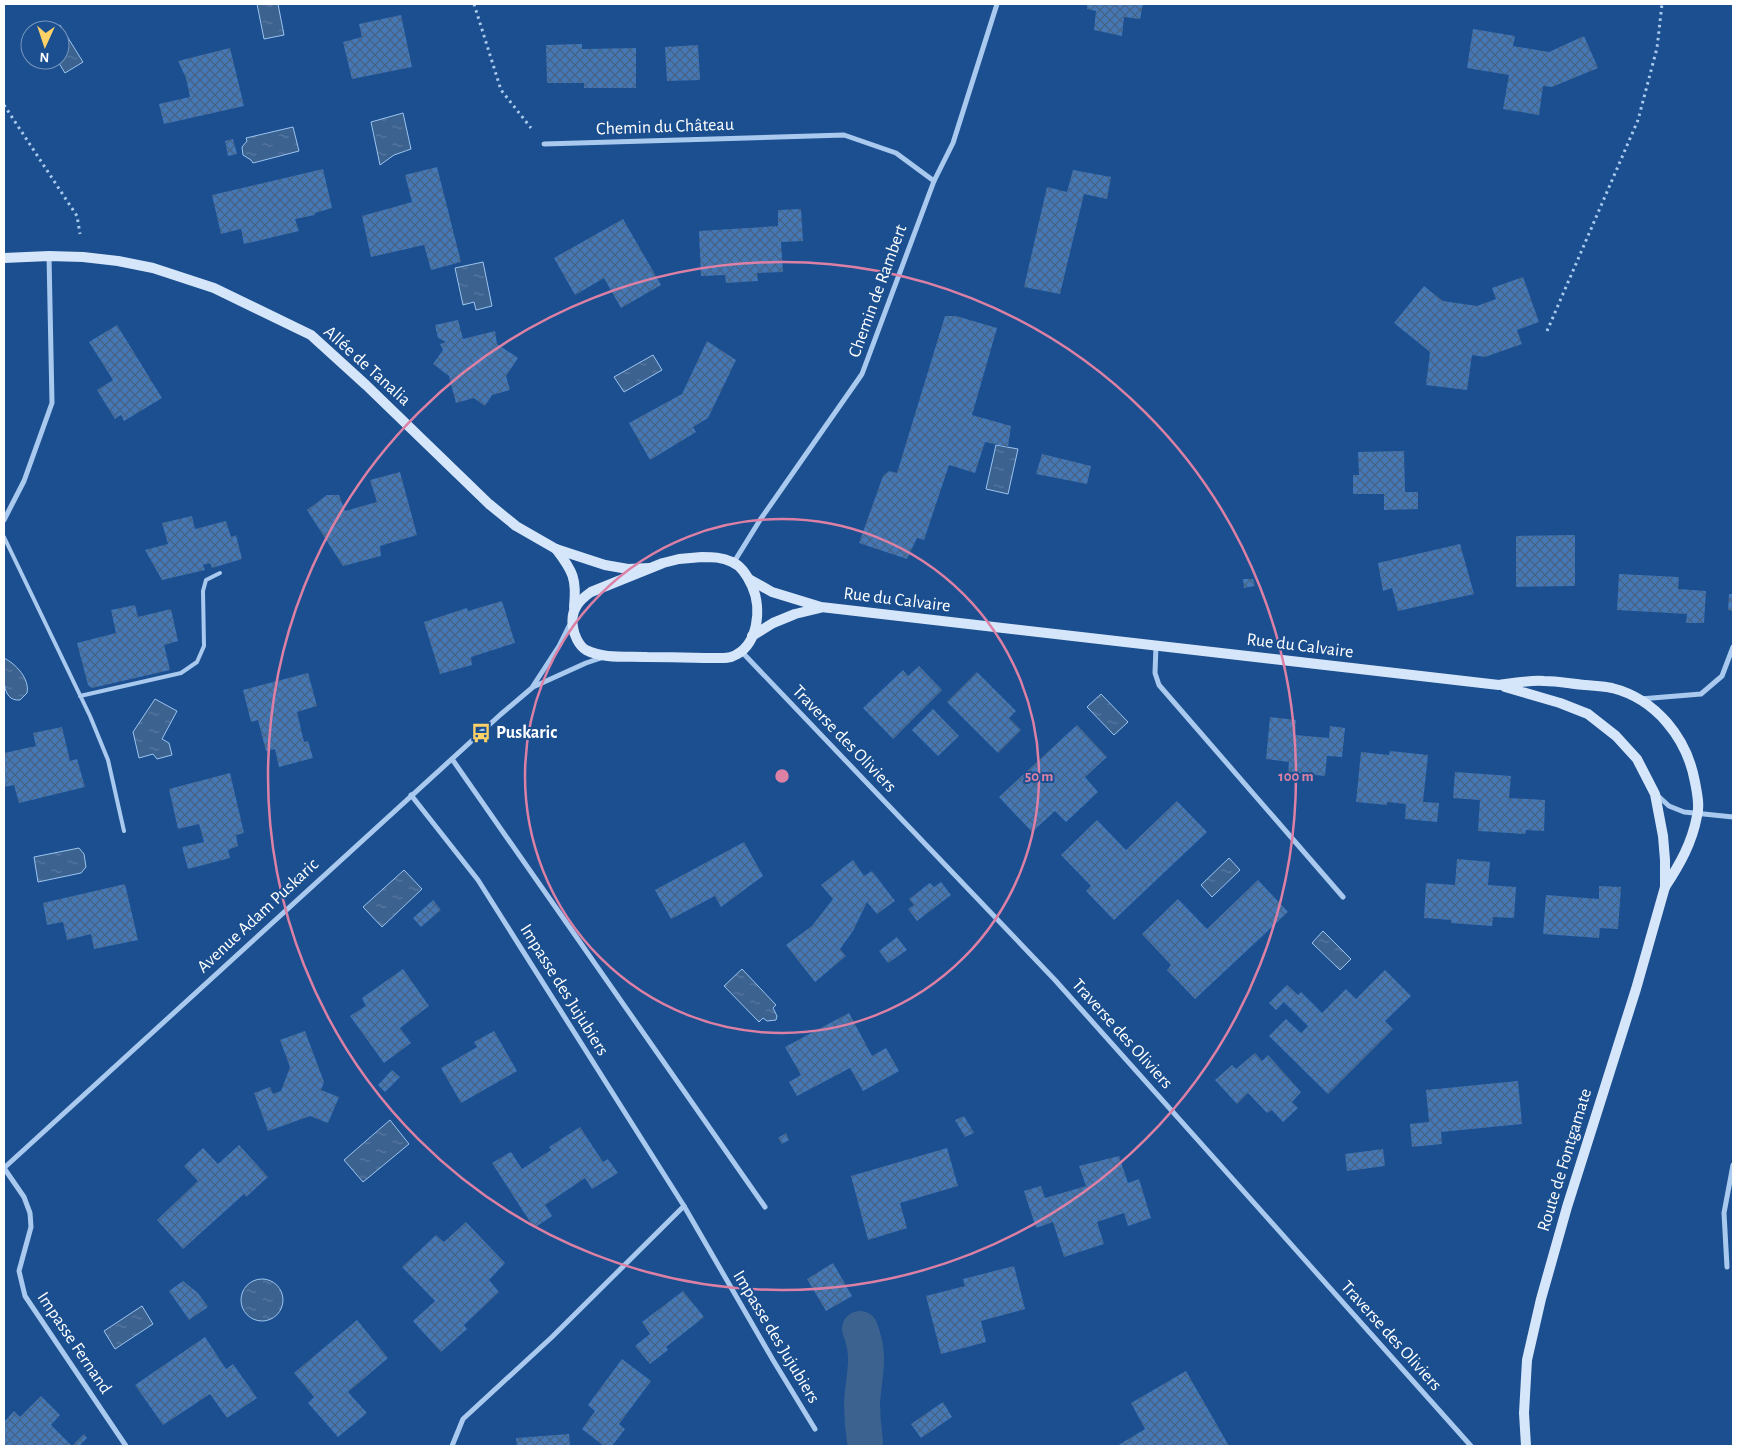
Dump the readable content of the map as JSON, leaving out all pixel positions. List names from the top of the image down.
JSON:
{
  "streets": {
    "street": [
      "Chemin du Château",
      "Chemin de Rambert",
      "Allée de Tanalia",
      "Rue du Calvaire",
      "Traverse des Oliviers",
      "Avenue Adam Puskaric",
      "Impasse des Jujubiers",
      "Route de Fontgamate",
      "Impasse Fernand"
    ]
  },
  "crossings": [
    ["Chemin du Château", "Chemin de Rambert"],
    ["Allée de Tanalia", "Avenue Adam Puskaric"],
    ["Rue du Calvaire", "Route de Fontgamate"],
    ["Avenue Adam Puskaric", "Impasse des Jujubiers"],
    ["Avenue Adam Puskaric", "Impasse Fernand"]
  ],
  "places": {
    "bus stop": ["Puskaric"]
  },
  "north": "bottom",
  "rings": ["50 m", "100 m"]
}
